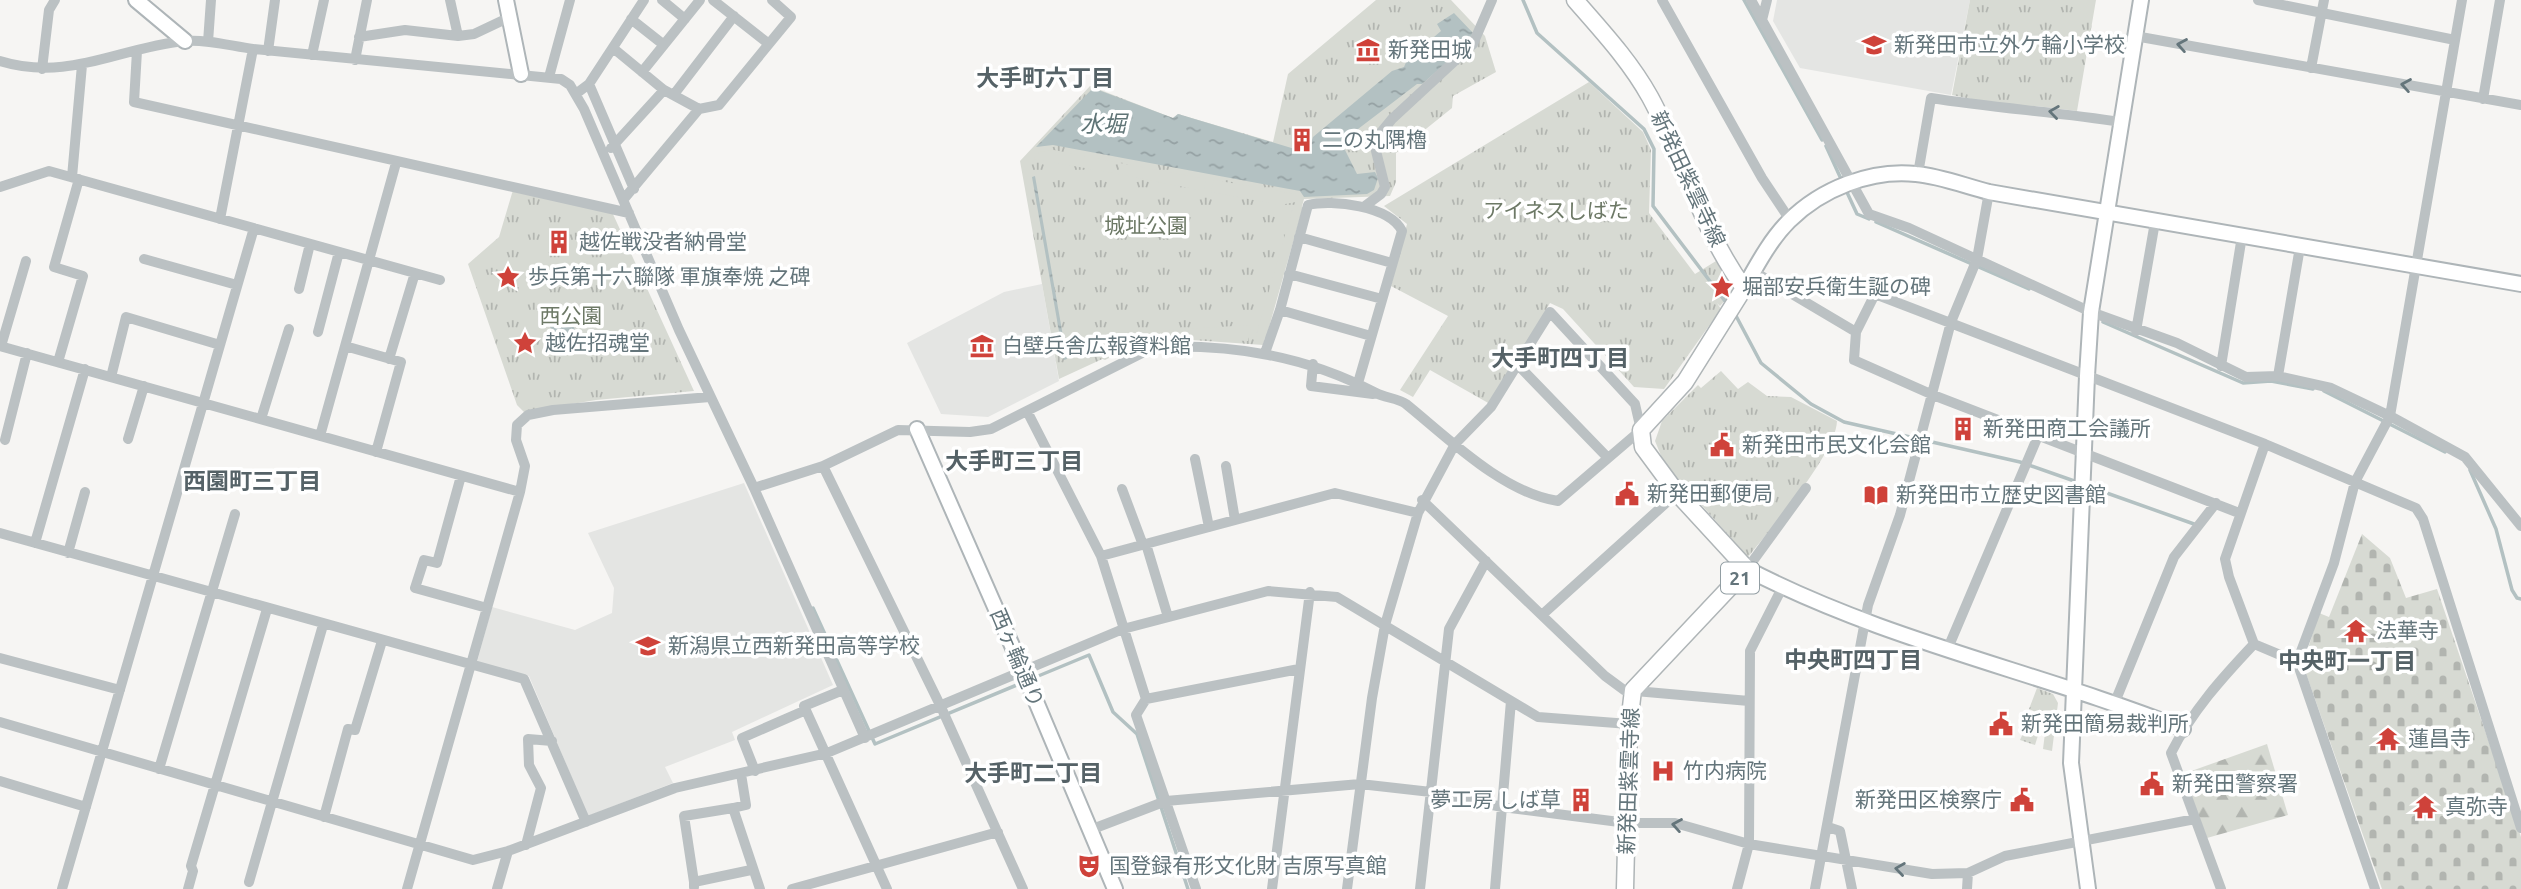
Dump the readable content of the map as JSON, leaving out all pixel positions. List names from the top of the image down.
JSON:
{
  "streets": {
    "main road": ["新発田紫雲寺線", "21"],
    "street": ["西ヶ輪通り"]
  },
  "crossings": [
    ["新発田紫雲寺線", "21"]
  ],
  "districts": [
    "大手町六丁目",
    "大手町四丁目",
    "大手町三丁目",
    "西園町三丁目",
    "中央町四丁目",
    "中央町一丁目",
    "大手町二丁目"
  ],
  "water": ["水堀"],
  "parks": ["アイネスしばた", "城址公園", "西公園"],
  "places": {
    "school or university": ["新発田市立外ケ輪小学校", "新潟県立西新発田高等学校"],
    "museum": ["新発田城", "白壁兵舎広報資料館"],
    "building": [
      "二の丸隅櫓",
      "越佐戦没者納骨堂",
      "新発田商工会議所",
      "夢工房 しば草"
    ],
    "place": ["歩兵第十六聯隊 軍旗奉焼 之碑", "堀部安兵衛生誕の碑", "越佐招魂堂"],
    "public building": [
      "新発田市民文化会館",
      "新発田郵便局",
      "新発田簡易裁判所",
      "新発田警察署",
      "新発田区検察庁"
    ],
    "library": ["新発田市立歴史図書館"],
    "temple": ["法華寺", "蓮昌寺", "真弥寺"],
    "hospital": ["竹内病院"],
    "theatre": ["国登録有形文化財 吉原写真館"]
  }
}
